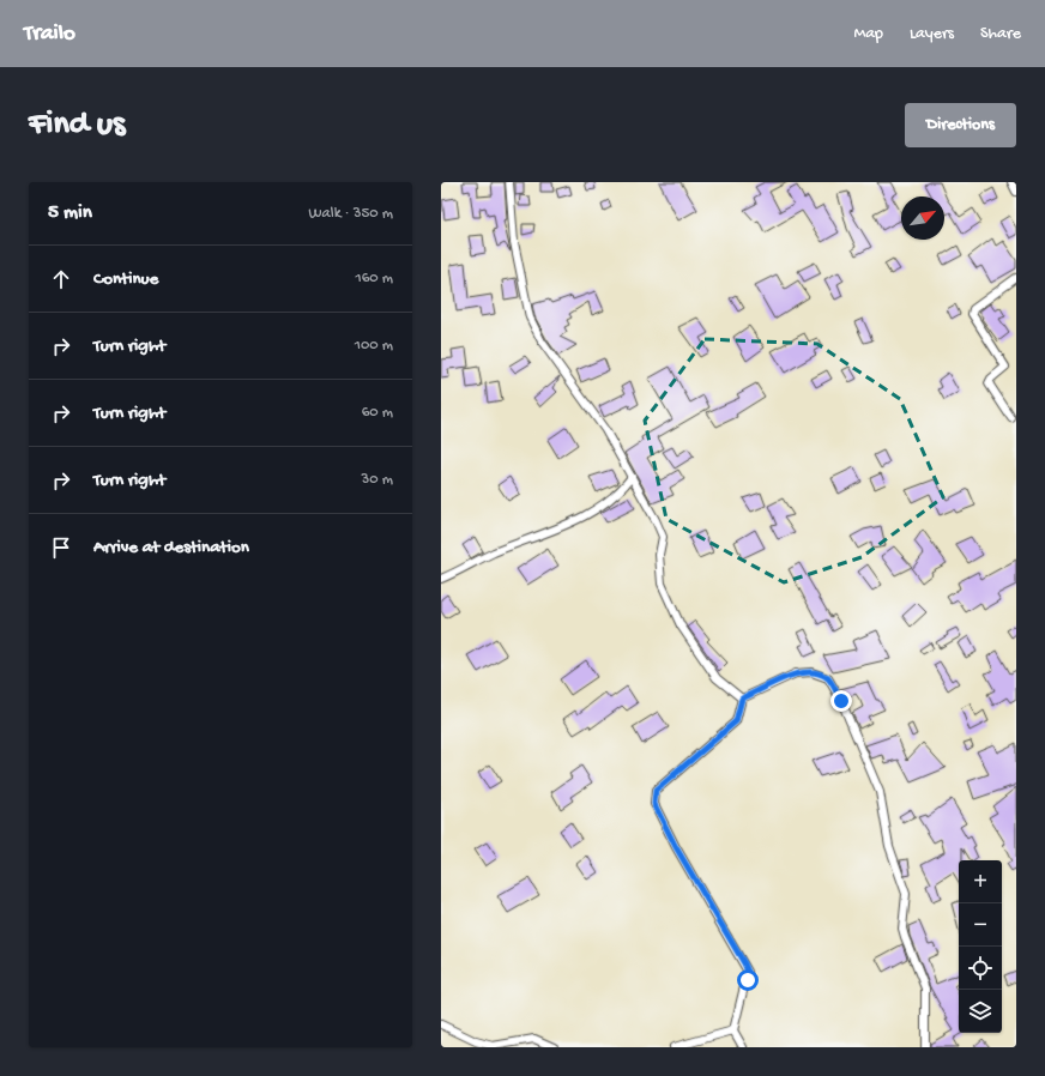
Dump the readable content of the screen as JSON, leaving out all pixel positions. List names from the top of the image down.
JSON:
{
  "north": "top right",
  "page": {
    "header": "Trailo",
    "nav": ["Map", "Layers", "Share"],
    "buttons": "Directions",
    "title": "Find us",
    "heading": ["5 min", "Walk · 350 m"],
    "list": [
      ["Continue", "160 m"],
      ["Turn right", "100 m"],
      ["Turn right", "60 m"],
      ["Turn right", "30 m"],
      "Arrive at destination"
    ],
    "map_buttons": ["+", "−"]
  }
}
